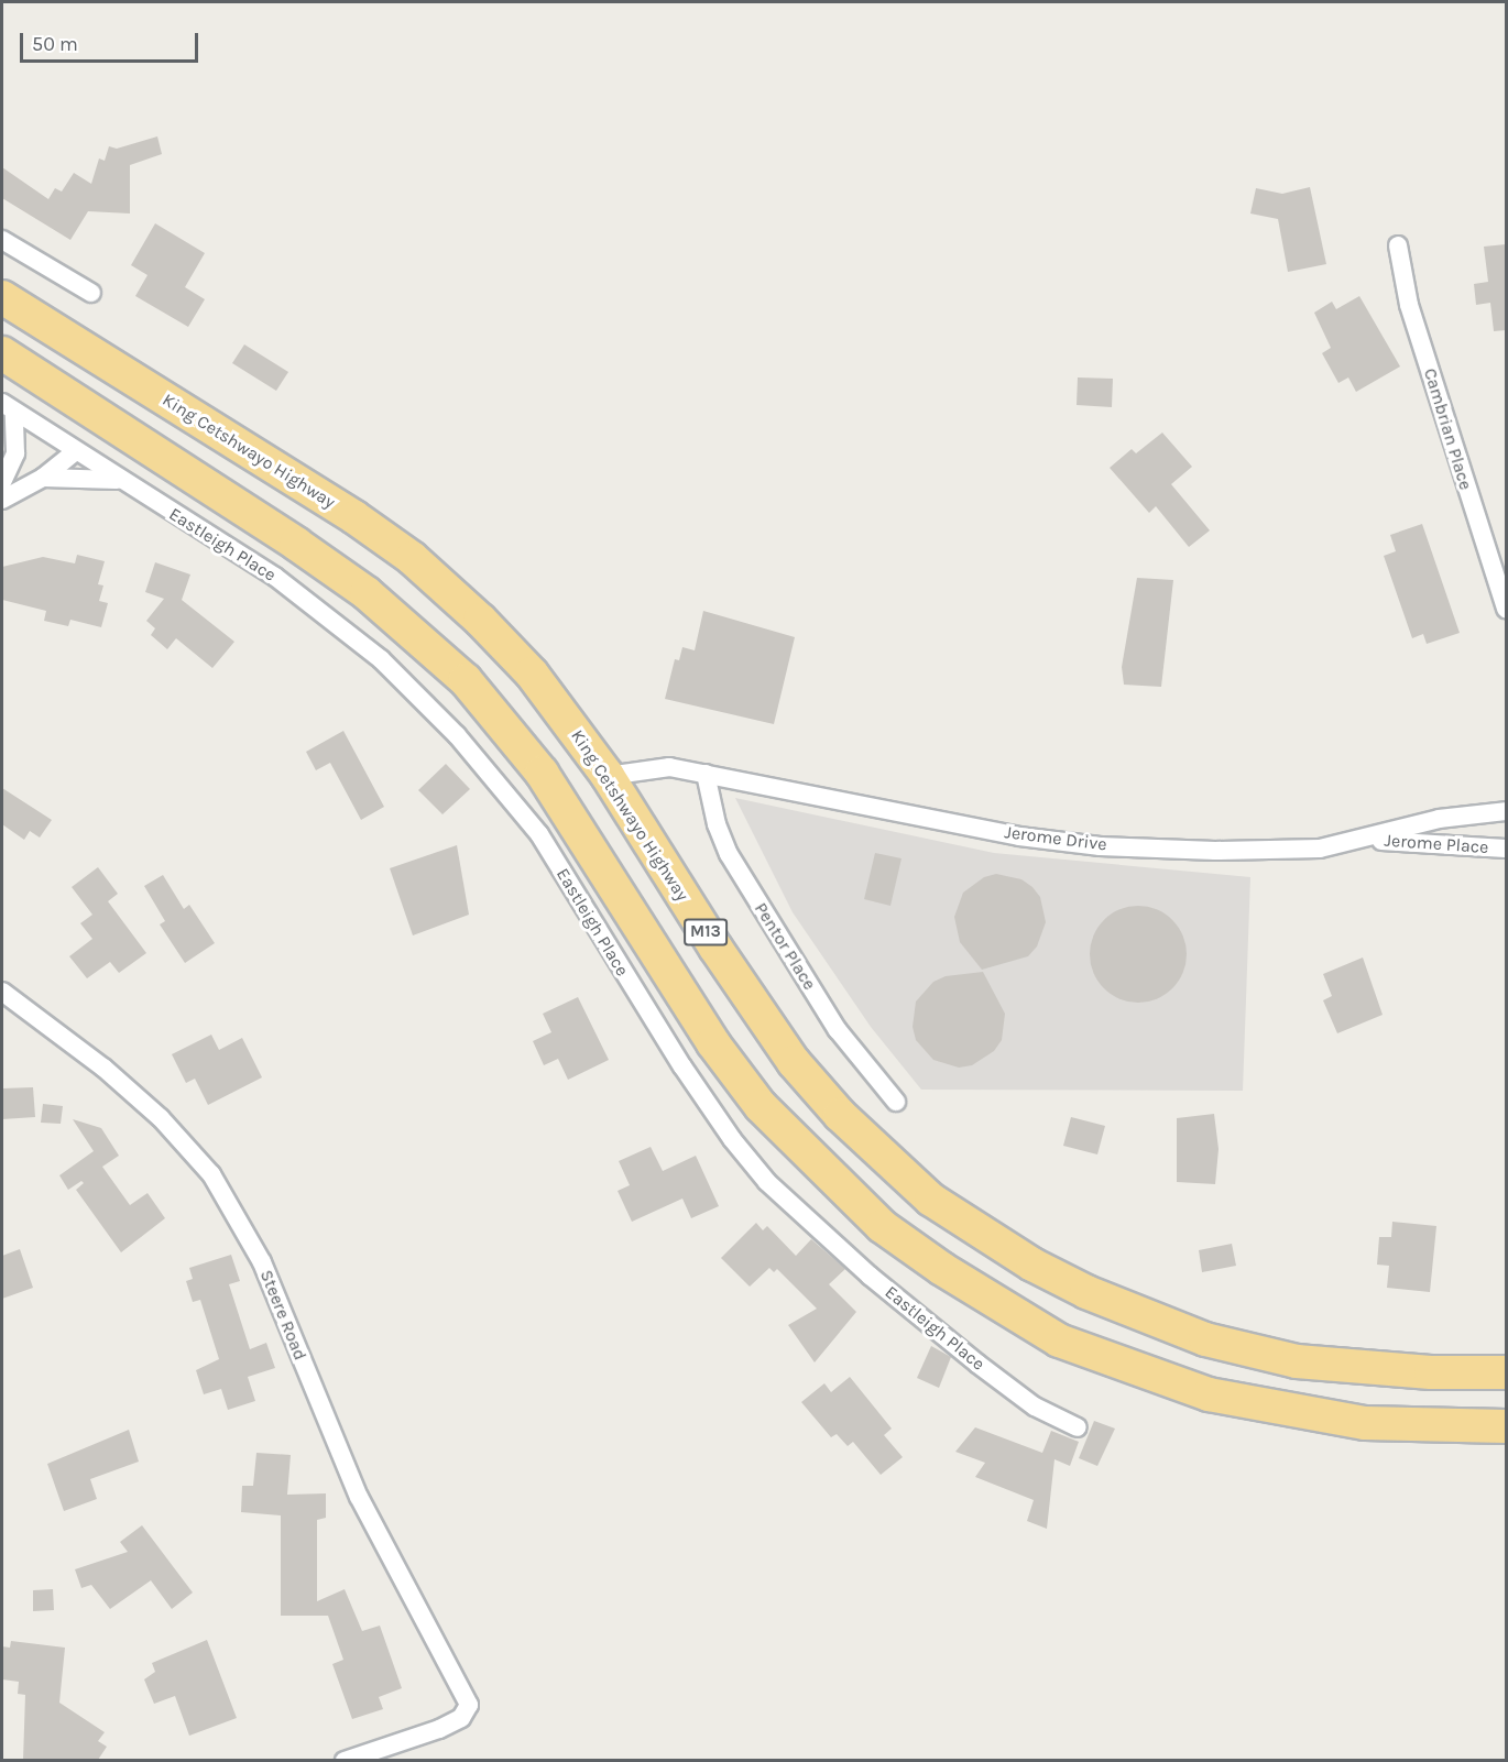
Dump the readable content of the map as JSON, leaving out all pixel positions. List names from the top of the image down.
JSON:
{
  "streets": {
    "highway": ["King Cetshwayo Highway", "M13"],
    "street": [
      "Cambrian Place",
      "Eastleigh Place",
      "Jerome Drive",
      "Jerome Place",
      "Pentor Place",
      "Steere Road"
    ]
  },
  "crossings": [
    ["King Cetshwayo Highway", "Jerome Drive"],
    ["Jerome Drive", "Jerome Place"],
    ["Jerome Drive", "Pentor Place"]
  ],
  "scale_bar": "50 m"
}
